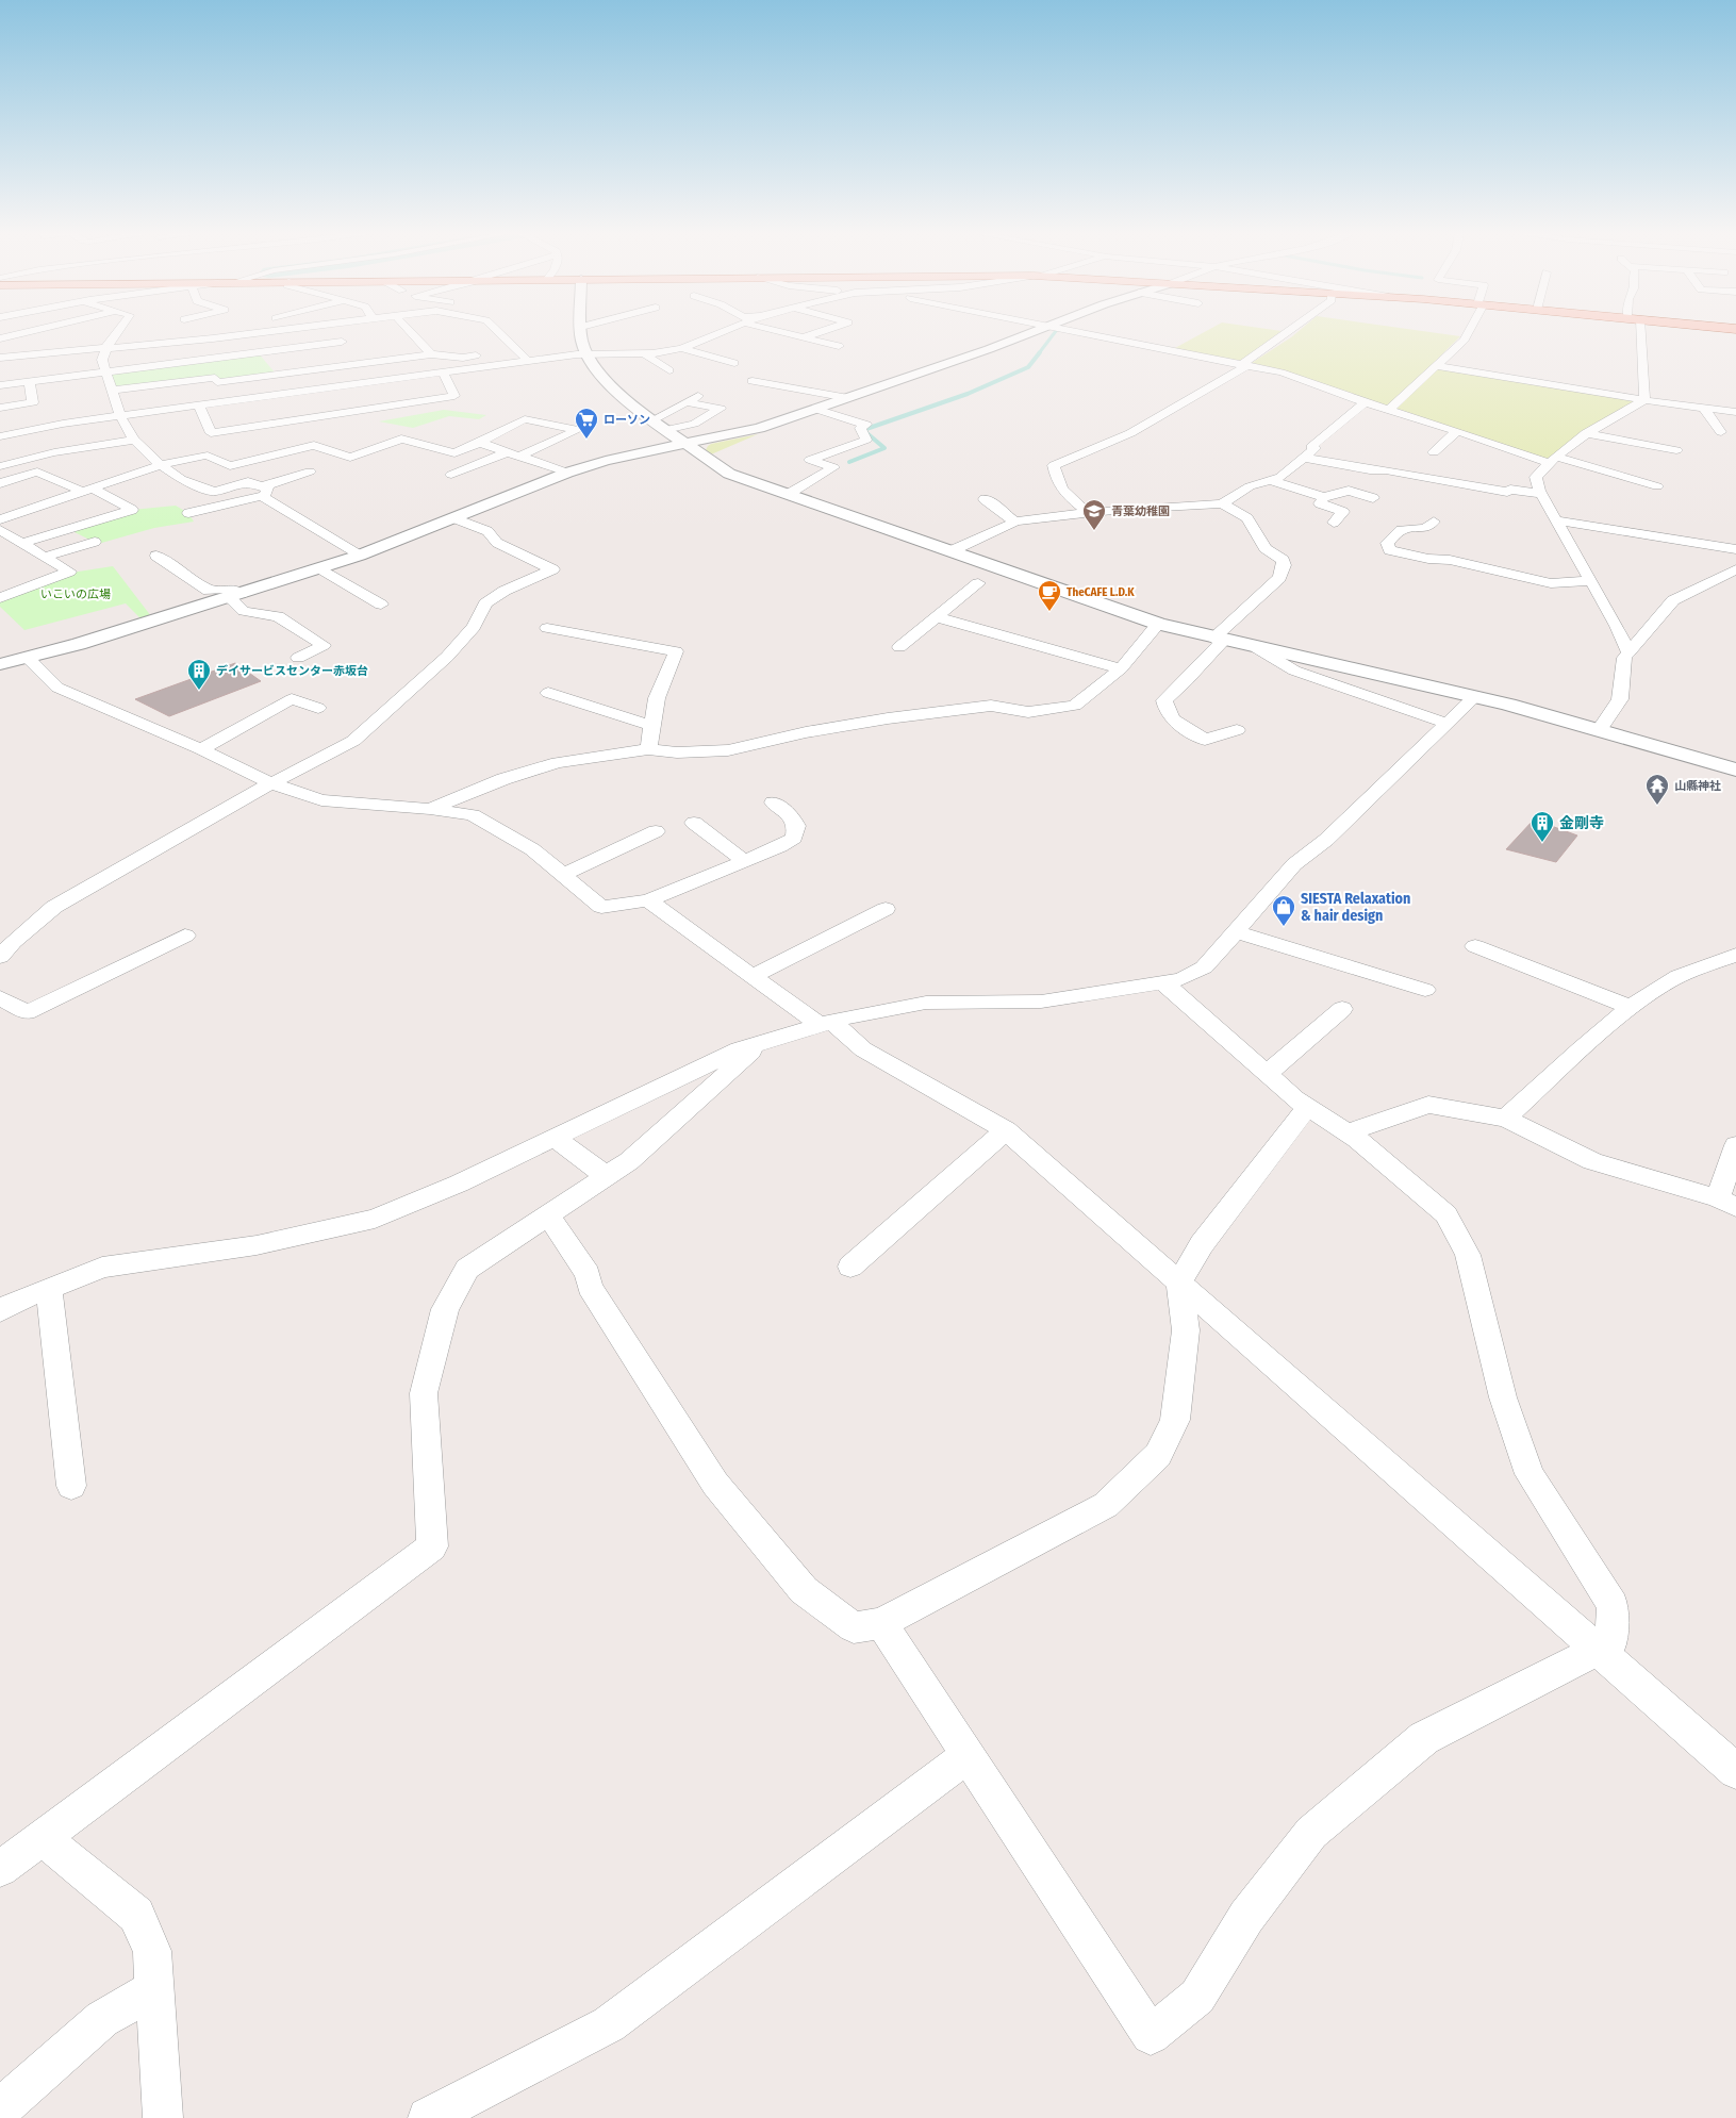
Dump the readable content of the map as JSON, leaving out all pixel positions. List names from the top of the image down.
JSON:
{
  "parks": ["いこいの広場"],
  "places": {
    "supermarket": ["ローソン"],
    "school or university": ["青葉幼稚園"],
    "cafe": ["TheCAFE L.D.K"],
    "building": ["デイサービスセンター赤坂台", "金剛寺"],
    "temple": ["山縣神社"],
    "shop": ["SIESTA Relaxation & hair design"]
  }
}
